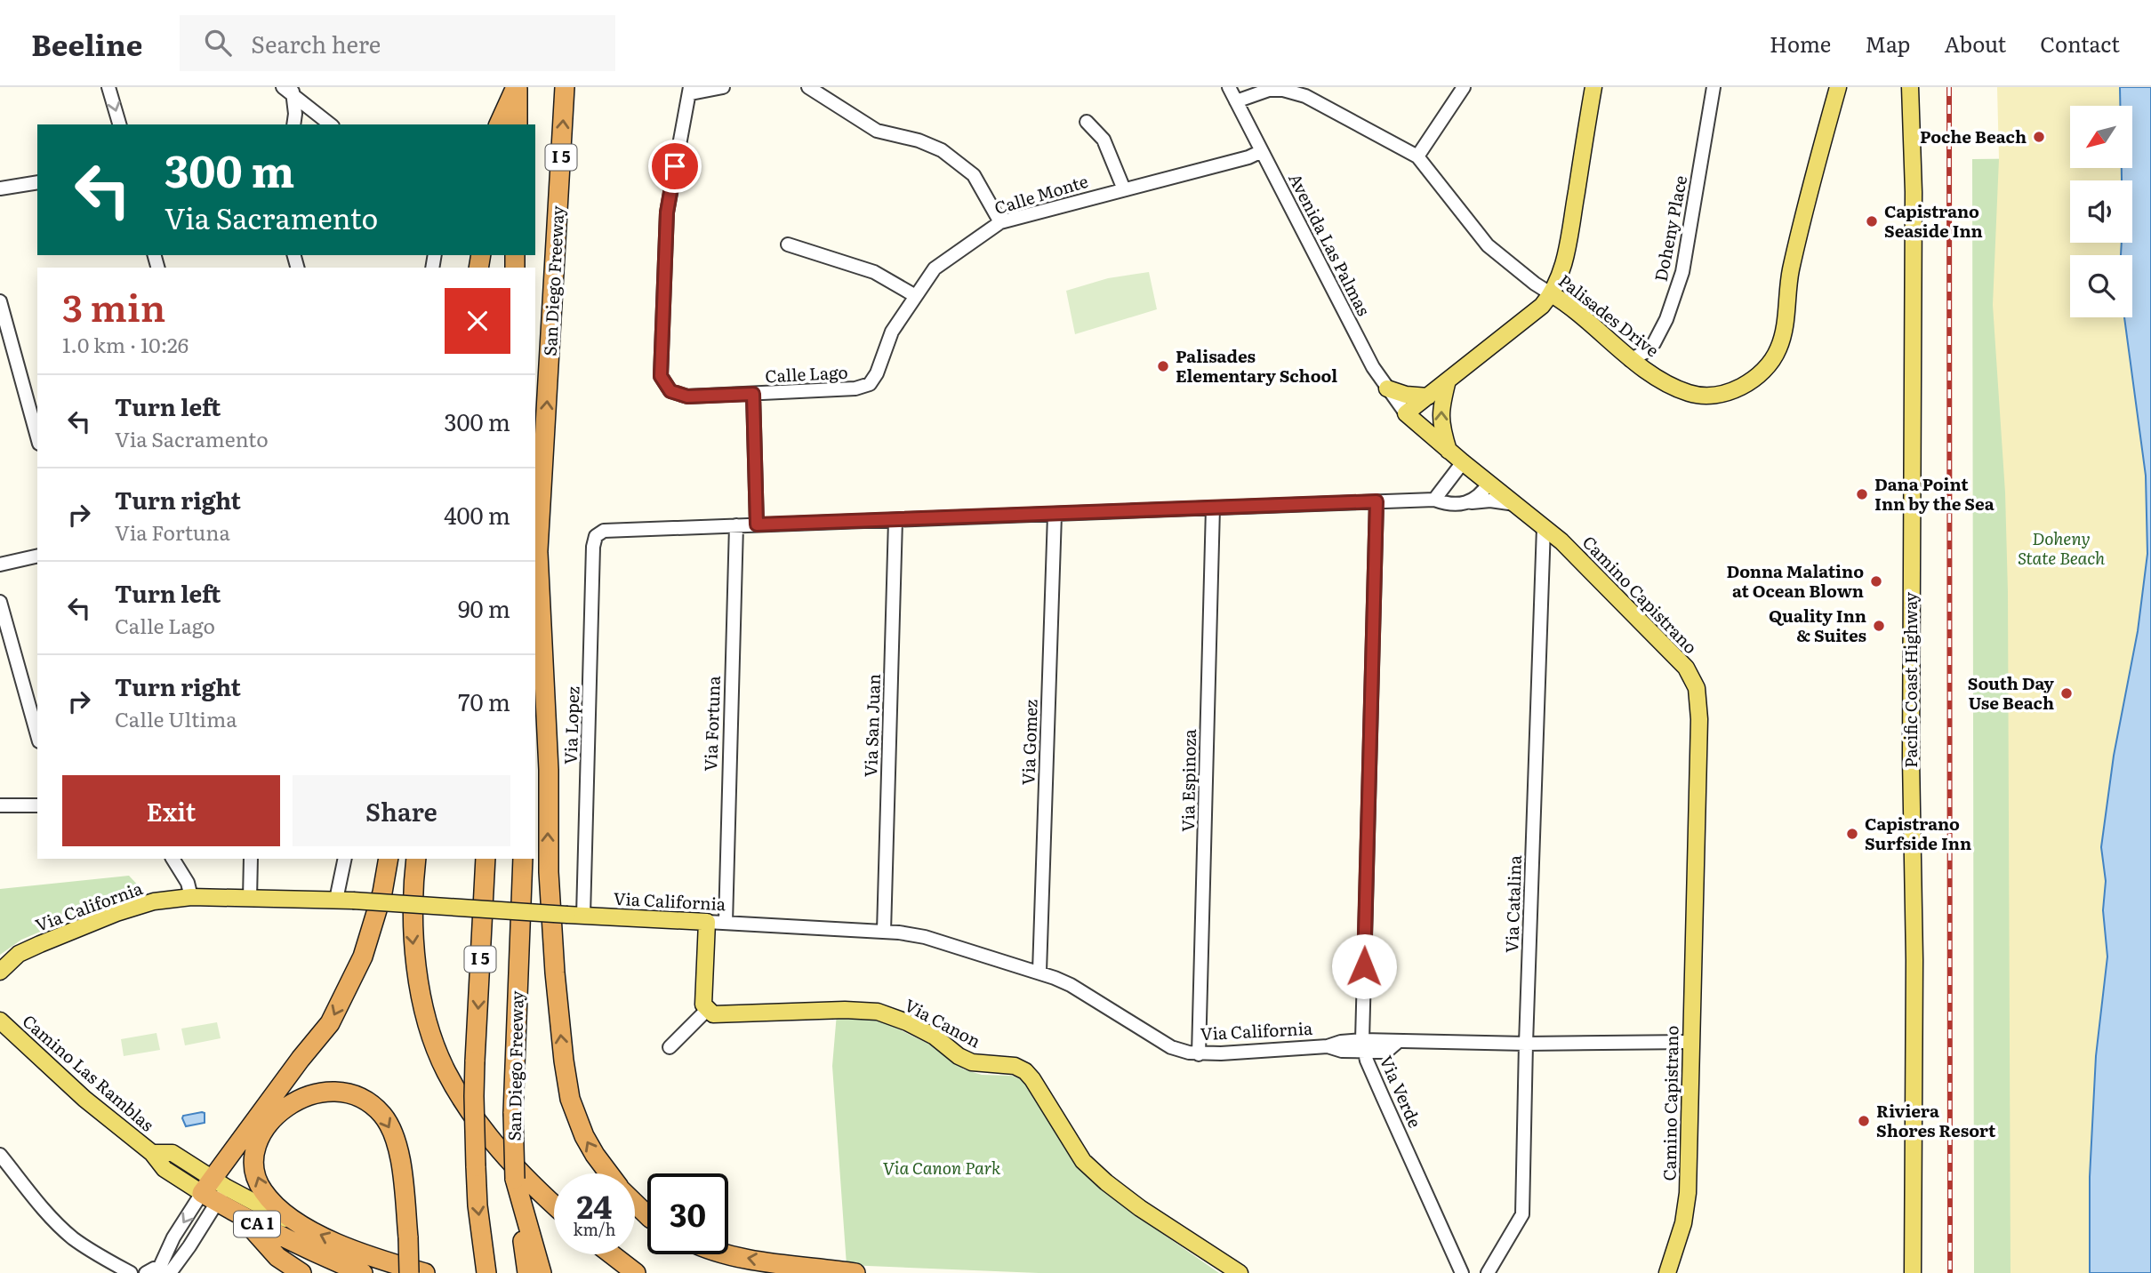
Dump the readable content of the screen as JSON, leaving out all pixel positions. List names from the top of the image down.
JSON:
{
  "streets": {
    "highway": ["I 5", "San Diego Freeway", "CA 1"],
    "main road": [
      "Palisades Drive",
      "Camino Capistrano",
      "Pacific Coast Highway",
      "Via California",
      "Via Canon",
      "Camino Las Ramblas"
    ],
    "street": [
      "Calle Monte",
      "Doheny Place",
      "Avenida Las Palmas",
      "Calle Lago",
      "Via Fortuna",
      "Via Lopez",
      "Via San Juan",
      "Via Gomez",
      "Via Espinoza",
      "Via Catalina",
      "Via Verde"
    ]
  },
  "crossings": [
    ["Calle Monte", "Avenida Las Palmas"],
    ["Calle Monte", "Calle Lago"],
    ["Doheny Place", "Palisades Drive"],
    ["Avenida Las Palmas", "Palisades Drive"],
    ["Avenida Las Palmas", "Camino Capistrano"],
    ["Camino Capistrano", "Via California"],
    ["Camino Capistrano", "Via Catalina"],
    ["Via Fortuna", "Via Lopez"],
    ["Via Fortuna", "Via California"],
    ["Via Lopez", "Via California"],
    ["Via San Juan", "Via California"],
    ["Via Gomez", "Via California"],
    ["Via Espinoza", "Via California"],
    ["Via California", "Via Catalina"],
    ["Via California", "Via Verde"],
    ["Camino Las Ramblas", "CA 1"]
  ],
  "one_way": ["San Diego Freeway"],
  "parks": ["Doheny State Beach", "Via Canon Park"],
  "places": [
    "Poche Beach",
    "Capistrano Seaside Inn",
    "Palisades Elementary School",
    "Dana Point Inn by the Sea",
    "Donna Malatino at Ocean Blown",
    "Quality Inn & Suites",
    "South Day Use Beach",
    "Capistrano Surfside Inn",
    "Riviera Shores Resort"
  ],
  "north": "bottom left",
  "page": {
    "header": "Beeline",
    "search": "Search here",
    "nav": [
      "Home",
      "Map",
      "About",
      "Contact"
    ],
    "turn": ["300 m", "Via Sacramento"],
    "heading": ["3 min", "1.0 km · 10:26"],
    "list": [
      {
        "name": "Turn left",
        "note": "Via Sacramento",
        "value": "300 m"
      },
      {
        "name": "Turn right",
        "note": "Via Fortuna",
        "value": "400 m"
      },
      {
        "name": "Turn left",
        "note": "Calle Lago",
        "value": "90 m"
      },
      {
        "name": "Turn right",
        "note": "Calle Ultima",
        "value": "70 m"
      }
    ],
    "buttons": ["Exit", "Share"],
    "speed": "24 km/h",
    "limit": "30"
  }
}
